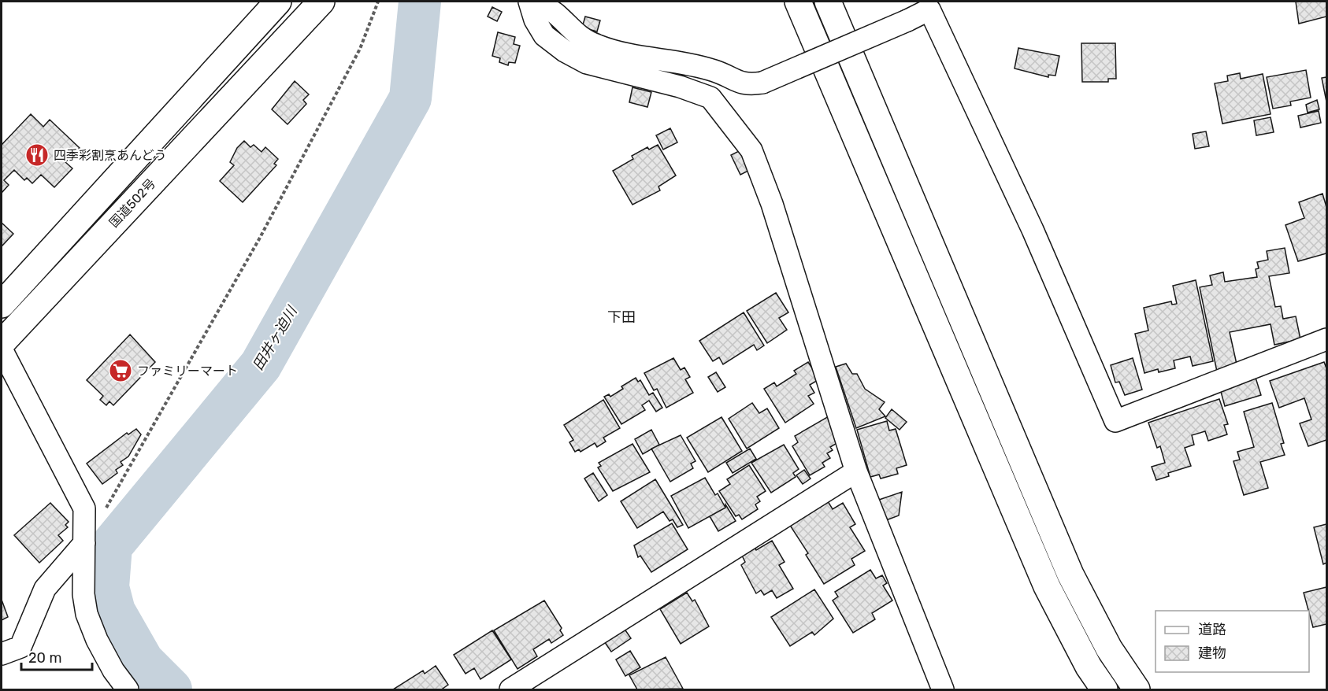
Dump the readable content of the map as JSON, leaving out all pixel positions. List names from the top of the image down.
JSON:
{
  "streets": {
    "highway": ["国道502号"]
  },
  "districts": ["下田"],
  "water": ["田井ヶ迫川"],
  "places": {
    "restaurant": ["四季彩割烹あんどう"],
    "supermarket": ["ファミリーマート"]
  },
  "legend": ["道路", "建物"],
  "scale_bar": "20 m"
}
